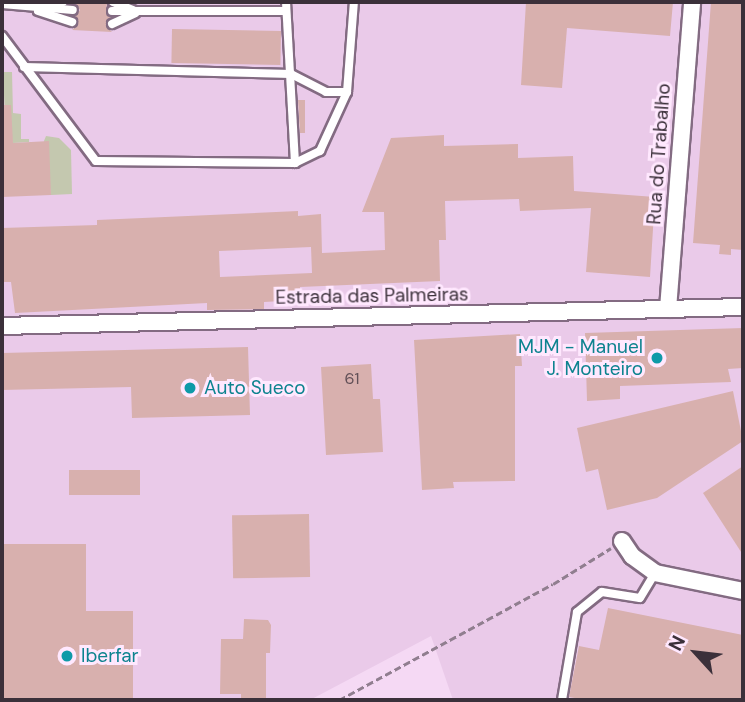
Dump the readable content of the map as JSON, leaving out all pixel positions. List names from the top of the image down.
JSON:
{
  "streets": {
    "street": ["Rua do Trabalho", "Estrada das Palmeiras"]
  },
  "crossings": [
    ["Rua do Trabalho", "Estrada das Palmeiras"]
  ],
  "places": ["MJM - Manuel J. Monteiro", "Auto Sueco", "Iberfar"],
  "house_numbers": ["61"],
  "north": "top left"
}
